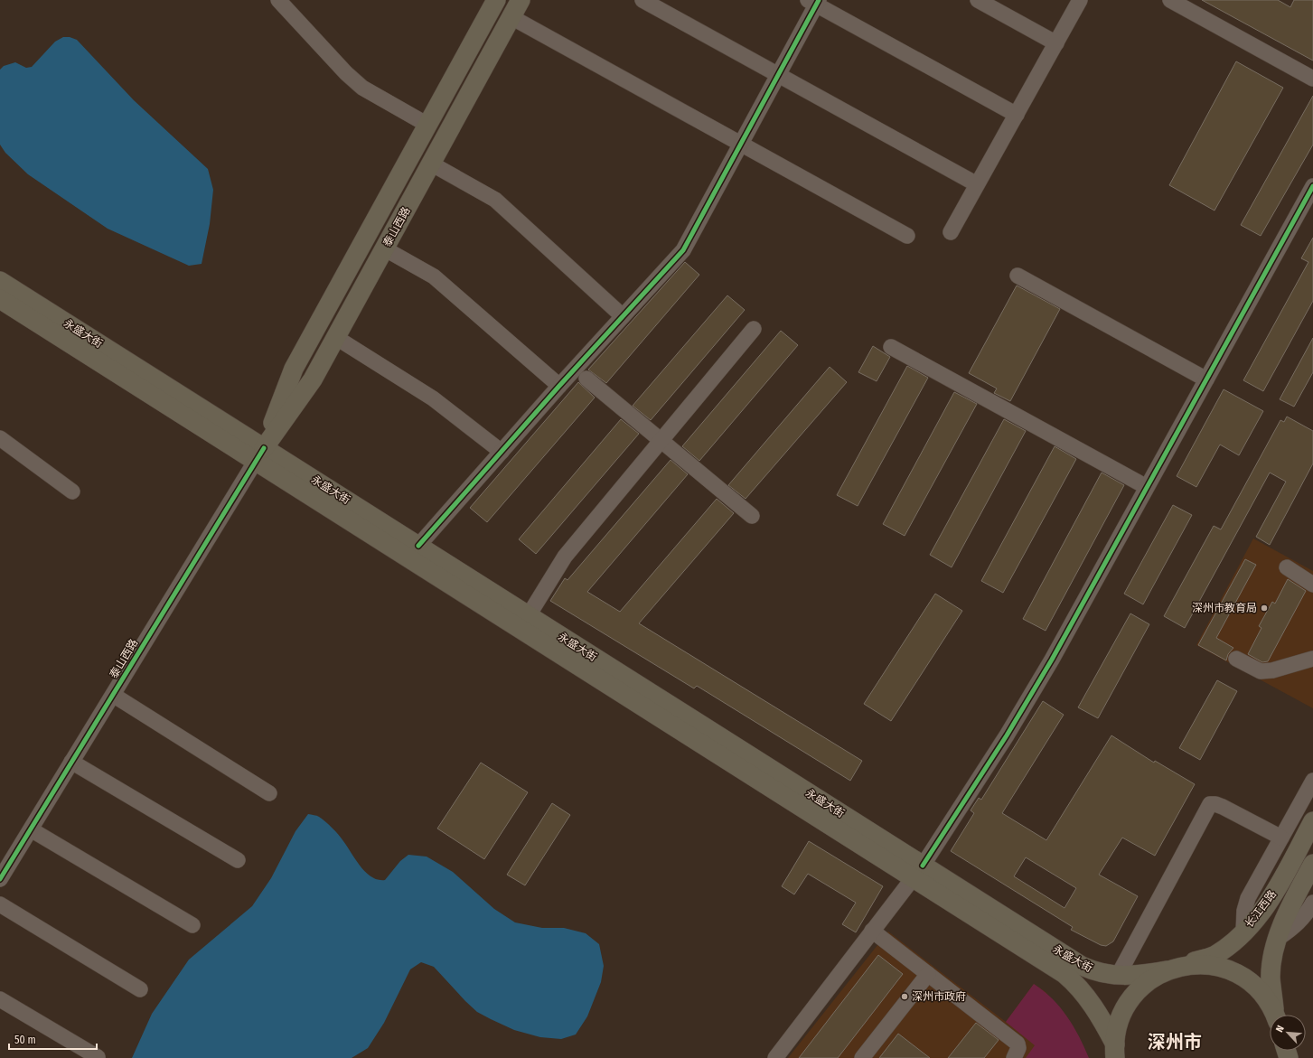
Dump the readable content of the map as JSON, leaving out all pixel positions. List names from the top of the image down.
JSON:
{
  "streets": {
    "main road": ["泰山西路", "永盛大街", "长江西路"]
  },
  "crossings": [
    ["泰山西路", "永盛大街"],
    ["永盛大街", "长江西路"]
  ],
  "districts": ["深州市"],
  "places": ["深州市教育局", "深州市政府"],
  "scale_bar": "50 m",
  "north": "top left"
}
